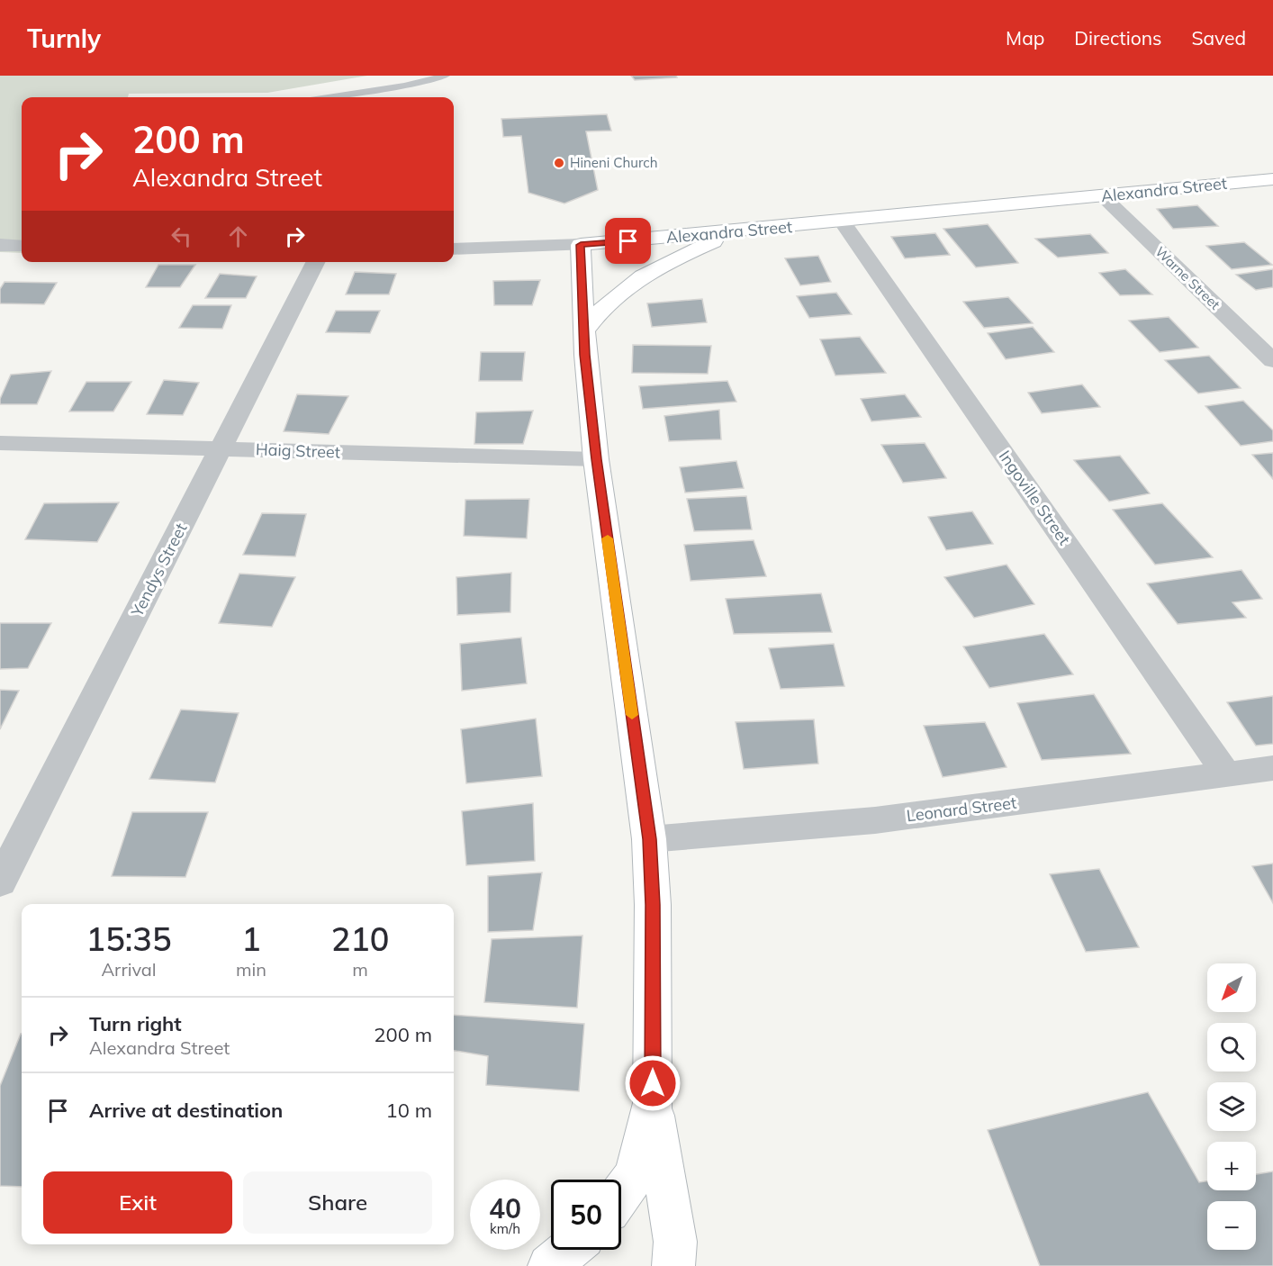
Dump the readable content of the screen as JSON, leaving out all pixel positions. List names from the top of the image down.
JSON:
{
  "streets": {
    "main road": ["Alexandra Street"],
    "street": [
      "Warne Street",
      "Haig Street",
      "Ingoville Street",
      "Yendys Street",
      "Leonard Street"
    ]
  },
  "crossings": [
    ["Alexandra Street", "Warne Street"],
    ["Alexandra Street", "Ingoville Street"],
    ["Haig Street", "Yendys Street"],
    ["Ingoville Street", "Leonard Street"]
  ],
  "places": ["Hineni Church"],
  "north": "bottom left",
  "page": {
    "header": "Turnly",
    "nav": ["Map", "Directions", "Saved"],
    "turn": ["200 m", "Alexandra Street"],
    "eta": [
      "15:35",
      "Arrival",
      "1",
      "min",
      "210",
      "m"
    ],
    "map_buttons": ["+", "−"],
    "list": [
      {
        "name": "Turn right",
        "note": "Alexandra Street",
        "value": "200 m"
      },
      {
        "name": "Arrive at destination",
        "value": "10 m"
      }
    ],
    "buttons": ["Exit", "Share"],
    "speed": "40 km/h",
    "limit": "50"
  }
}
